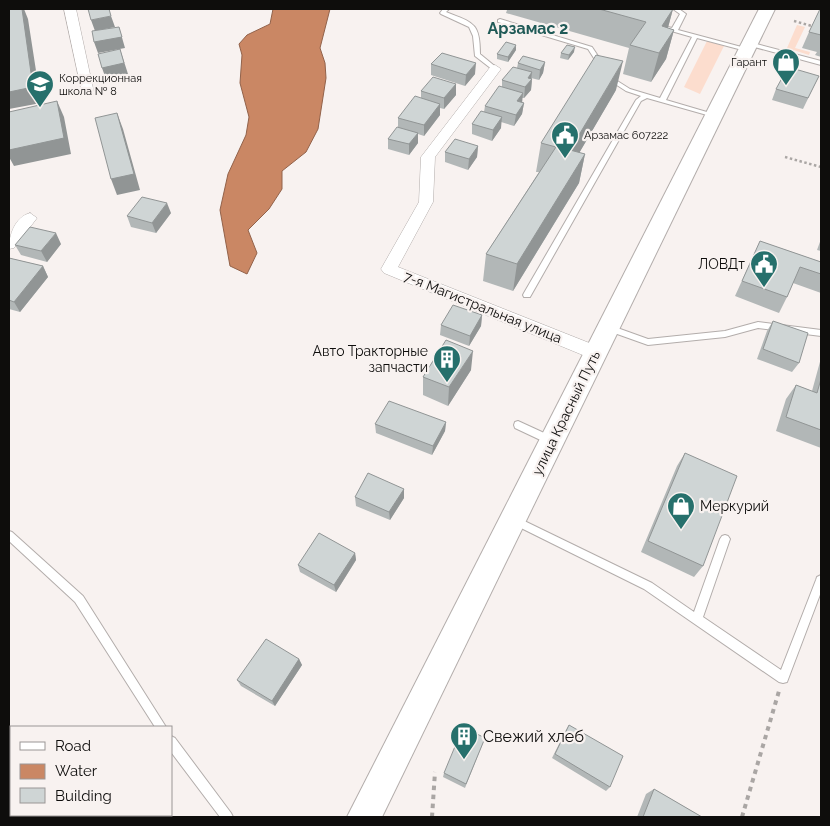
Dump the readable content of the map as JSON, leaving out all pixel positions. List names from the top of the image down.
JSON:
{
  "streets": {
    "main road": ["улица Красный Путь"],
    "street": ["7-я Магистральная улица"]
  },
  "crossings": [
    ["7-я Магистральная улица", "улица Красный Путь"]
  ],
  "districts": ["Арзамас 2"],
  "places": {
    "shop": ["Гарант", "Меркурий"],
    "school or university": ["Коррекционная школа № 8"],
    "public building": ["Арзамас 607222", "ЛОВДт"],
    "building": ["Авто Тракторные запчасти", "Свежий хлеб"]
  },
  "legend": ["Road", "Water", "Building"]
}
